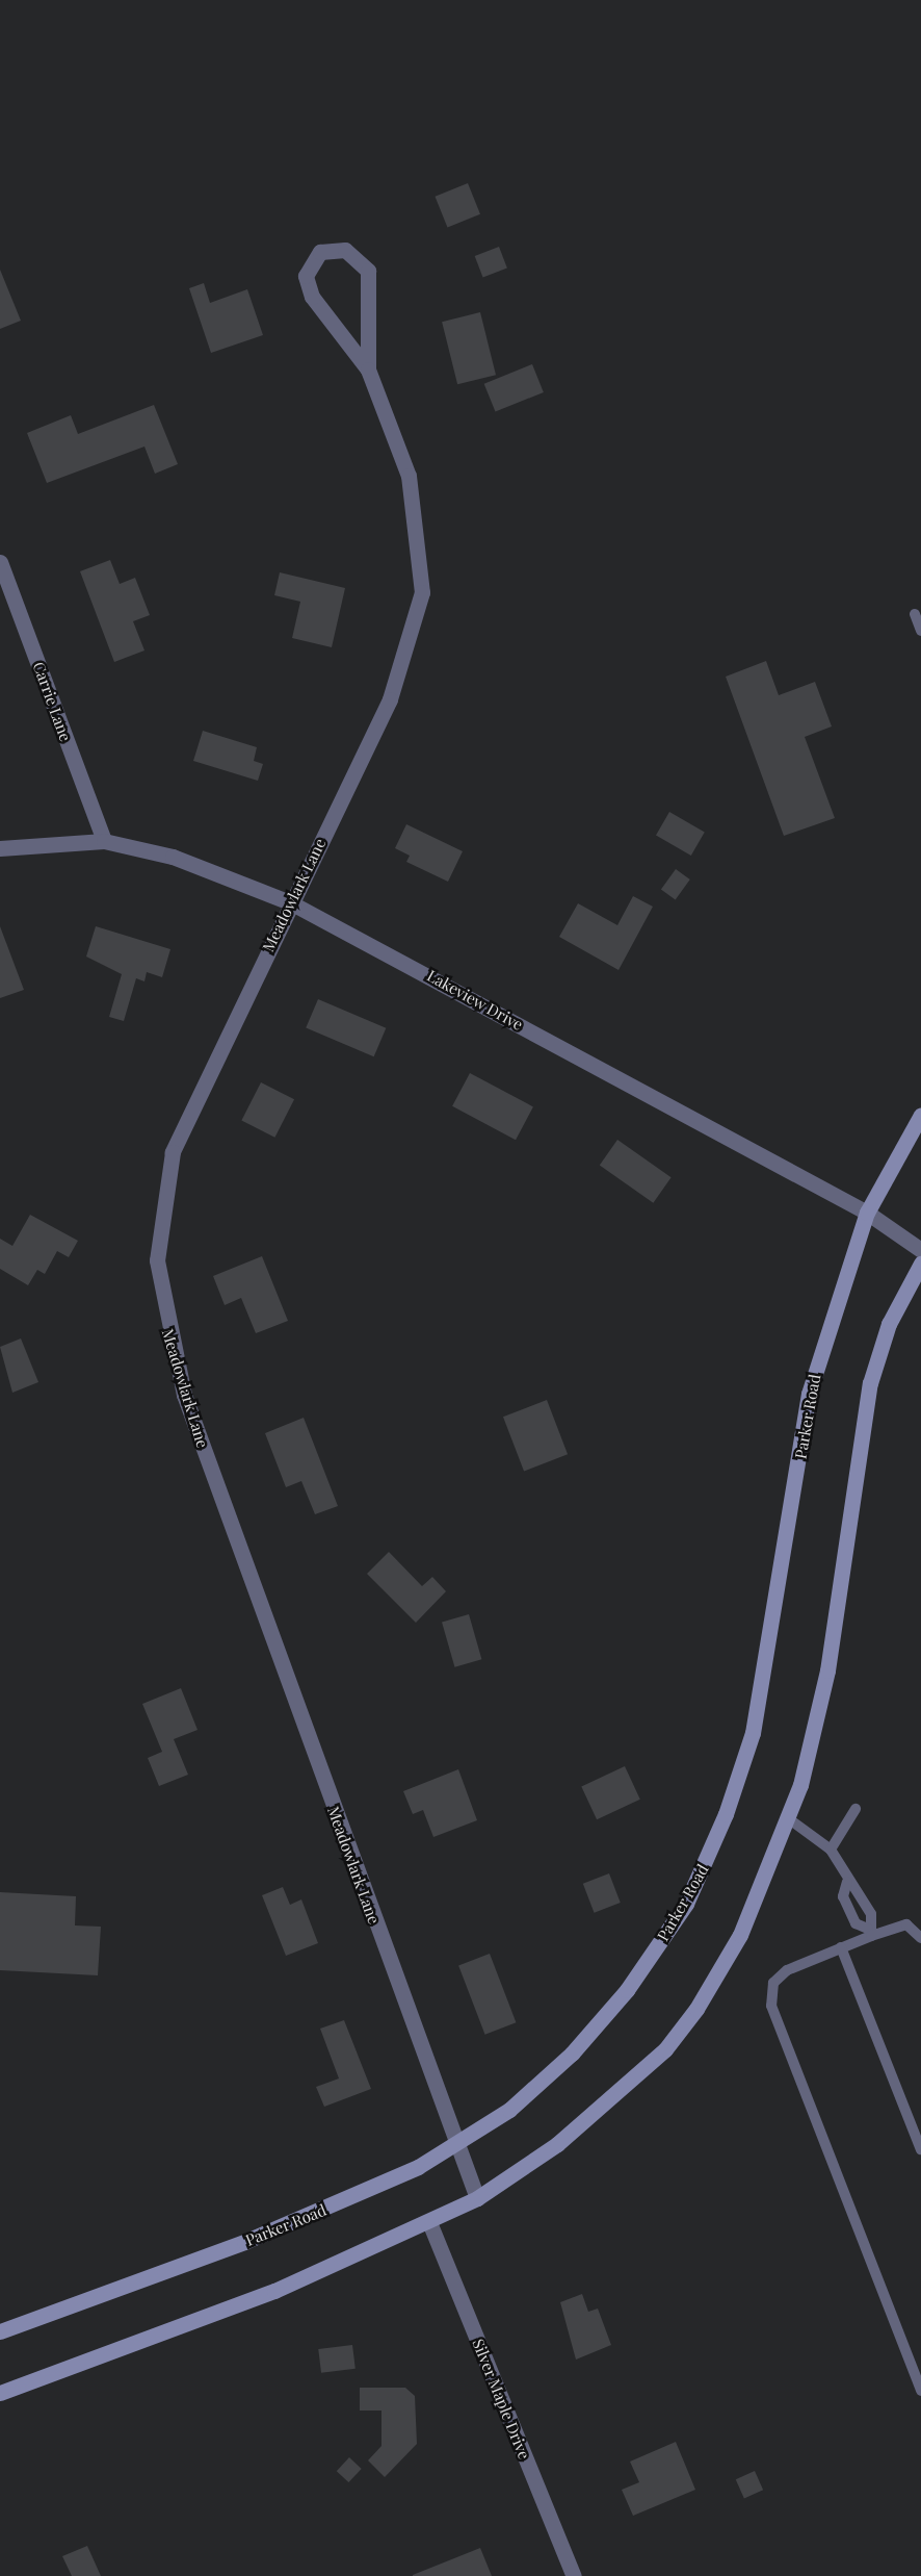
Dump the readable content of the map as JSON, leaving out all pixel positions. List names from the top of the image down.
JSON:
{
  "streets": {
    "main road": ["Parker Road"],
    "street": [
      "Carrie Lane",
      "Meadowlark Lane",
      "Lakeview Drive",
      "Silver Maple Drive"
    ]
  },
  "crossings": [
    ["Carrie Lane", "Lakeview Drive"],
    ["Meadowlark Lane", "Lakeview Drive"],
    ["Meadowlark Lane", "Parker Road"],
    ["Lakeview Drive", "Parker Road"]
  ]
}
